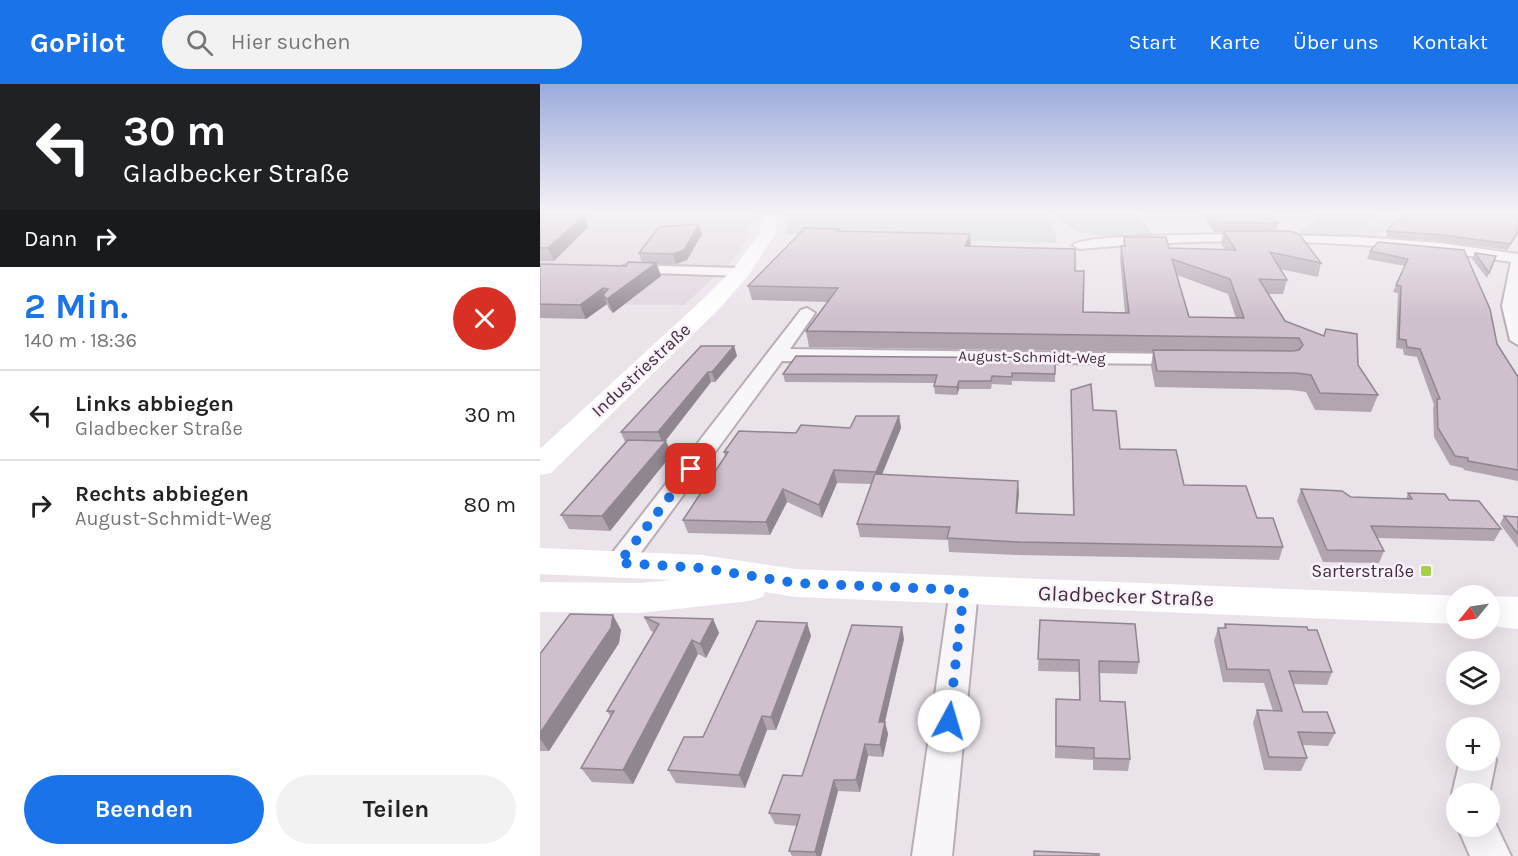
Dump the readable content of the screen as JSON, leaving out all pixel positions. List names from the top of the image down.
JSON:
{
  "streets": {
    "main road": ["Industriestraße", "Gladbecker Straße"],
    "street": ["August-Schmidt-Weg"]
  },
  "places": {
    "transit": ["Sarterstraße"]
  },
  "north": "bottom left",
  "page": {
    "header": "GoPilot",
    "search": "Hier suchen",
    "nav": [
      "Start",
      "Karte",
      "Über uns",
      "Kontakt"
    ],
    "turn": ["30 m", "Gladbecker Straße"],
    "then": "Dann",
    "heading": ["2 Min.", "140 m · 18:36"],
    "list": [
      {
        "name": "Links abbiegen",
        "note": "Gladbecker Straße",
        "value": "30 m"
      },
      {
        "name": "Rechts abbiegen",
        "note": "August-Schmidt-Weg",
        "value": "80 m"
      }
    ],
    "map_buttons": ["+", "−"],
    "buttons": ["Beenden", "Teilen"]
  }
}
